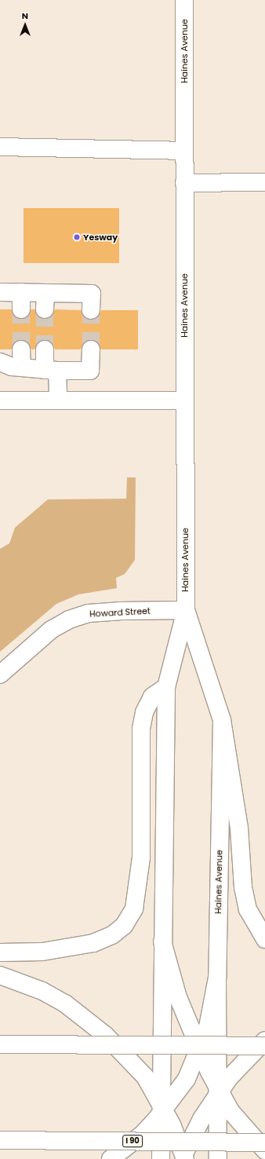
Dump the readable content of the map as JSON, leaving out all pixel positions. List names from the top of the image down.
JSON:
{
  "streets": {
    "main road": ["Haines Avenue", "Howard Street", "I 90"]
  },
  "crossings": [
    ["Haines Avenue", "Howard Street"]
  ],
  "places": ["Yesway"],
  "north": "top"
}
